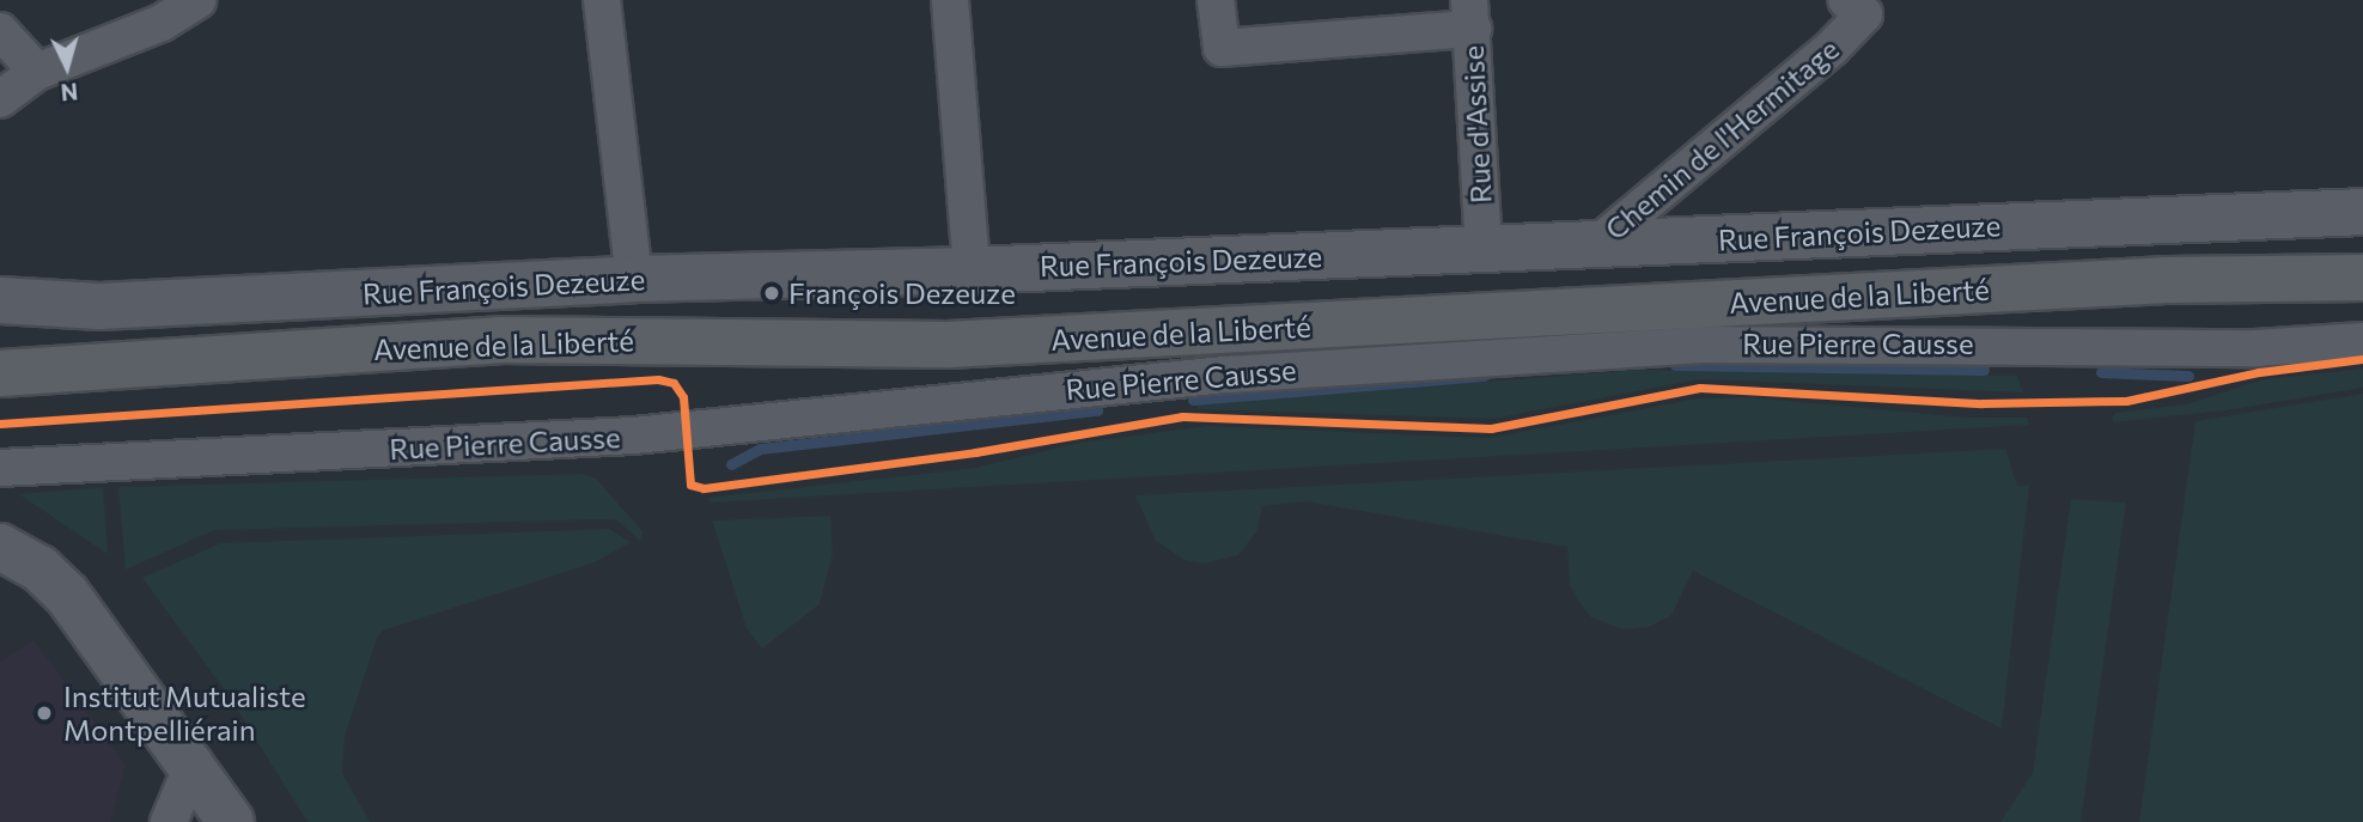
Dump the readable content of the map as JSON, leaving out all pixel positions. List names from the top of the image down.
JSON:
{
  "streets": {
    "main road": ["Avenue de la Liberté"],
    "street": [
      "Rue d'Assise",
      "Chemin de l'Hermitage",
      "Rue François Dezeuze",
      "Rue Pierre Causse"
    ]
  },
  "crossings": [
    ["Rue d'Assise", "Rue François Dezeuze"],
    ["Chemin de l'Hermitage", "Rue François Dezeuze"]
  ],
  "places": ["François Dezeuze", "Institut Mutualiste Montpelliérain"],
  "north": "bottom"
}
